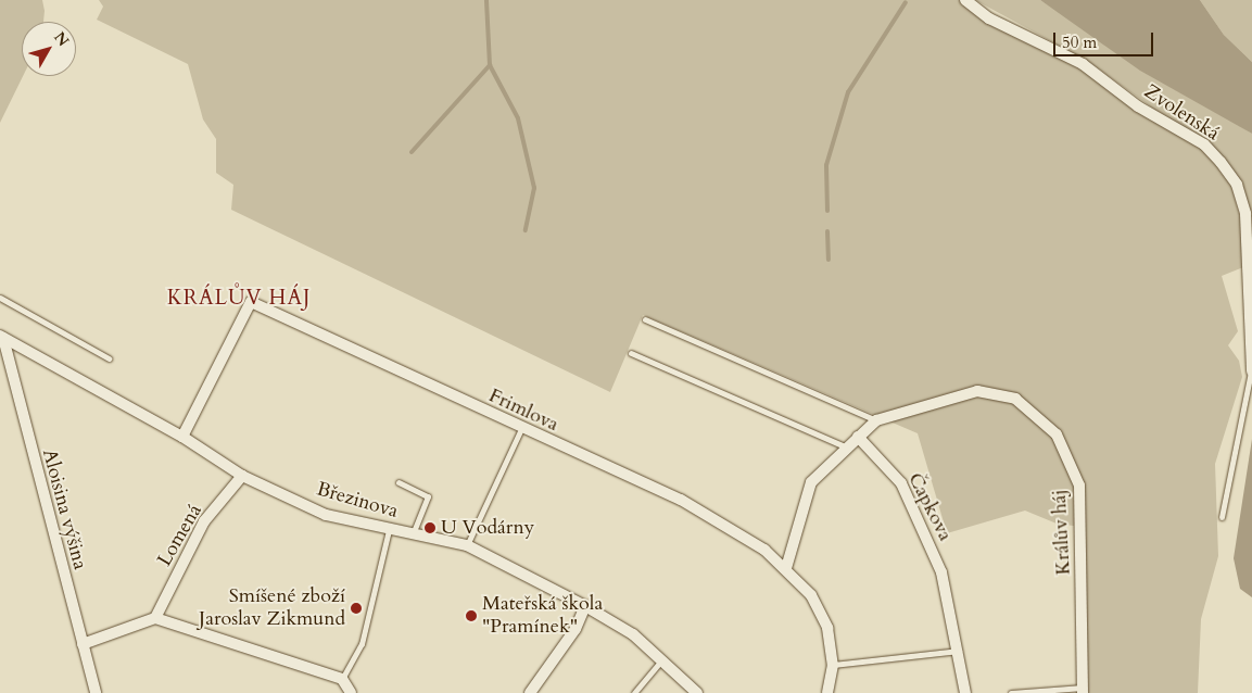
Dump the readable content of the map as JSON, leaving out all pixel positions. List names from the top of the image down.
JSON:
{
  "streets": {
    "street": [
      "Zvolenská",
      "Frimlova",
      "Březinova",
      "Čapkova",
      "Aloisina výšina",
      "Králův háj",
      "Lomená"
    ]
  },
  "crossings": [
    ["Frimlova", "Březinova"],
    ["Březinova", "Aloisina výšina"],
    ["Březinova", "Lomená"],
    ["Čapkova", "Králův háj"]
  ],
  "districts": ["KRÁLŮV HÁJ"],
  "places": ["U Vodárny", "Smíšené zboží Jaroslav Zikmund", "Mateřská škola \"Pramínek\""],
  "scale_bar": "50 m",
  "north": "top right"
}
